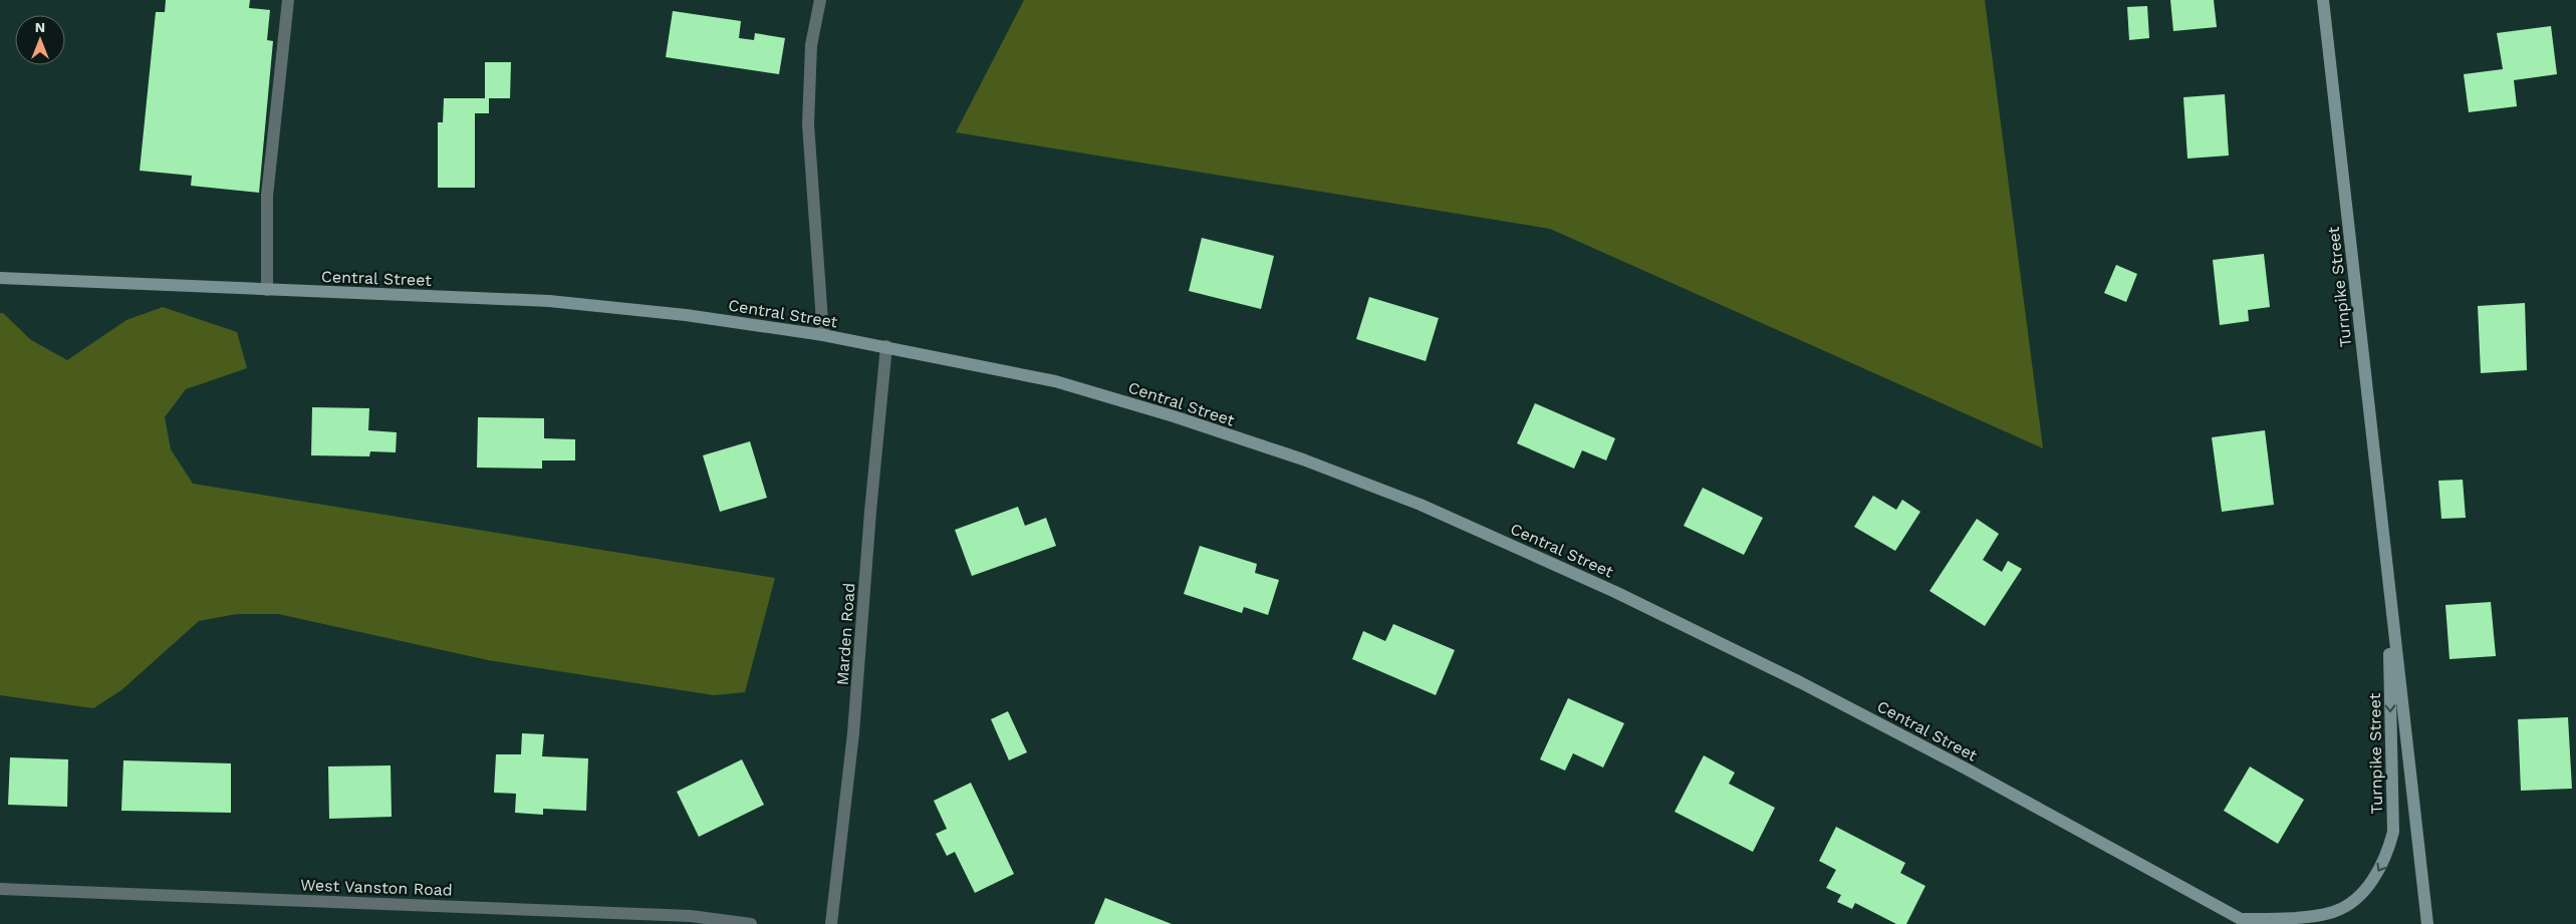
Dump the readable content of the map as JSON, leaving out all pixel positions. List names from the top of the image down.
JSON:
{
  "streets": {
    "main road": ["Central Street", "Turnpike Street"],
    "street": ["Marden Road", "West Vanston Road"]
  },
  "crossings": [
    ["Central Street", "Turnpike Street"],
    ["Central Street", "Marden Road"]
  ],
  "north": "top"
}
